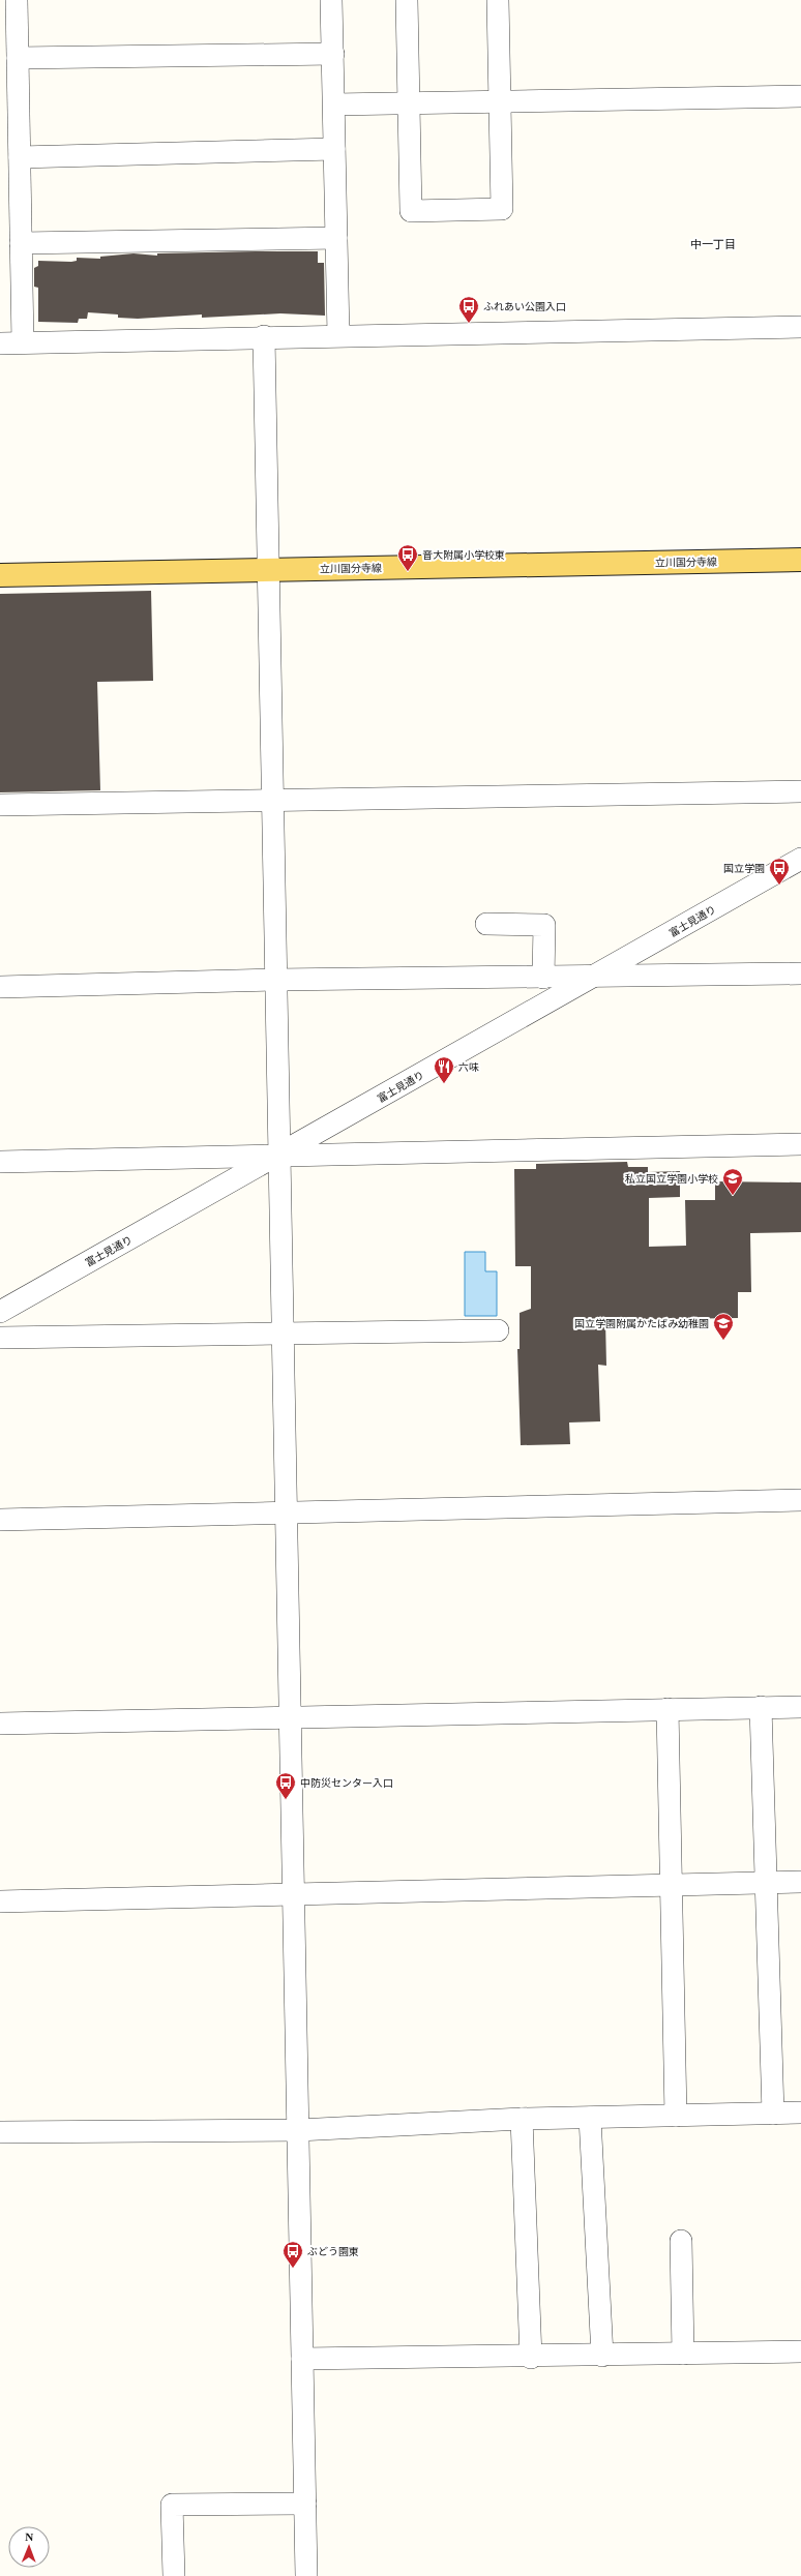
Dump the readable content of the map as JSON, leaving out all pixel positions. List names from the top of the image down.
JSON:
{
  "streets": {
    "main road": ["立川国分寺線"],
    "street": ["富士見通り"]
  },
  "districts": ["中一丁目"],
  "places": {
    "bus stop": [
      "ふれあい公園入口",
      "音大附属小学校東",
      "国立学園",
      "中防災センター入口",
      "ぶどう園東"
    ],
    "restaurant": ["六味"],
    "school or university": ["私立国立学園小学校", "国立学園附属かたばみ幼稚園"]
  },
  "north": "top"
}
